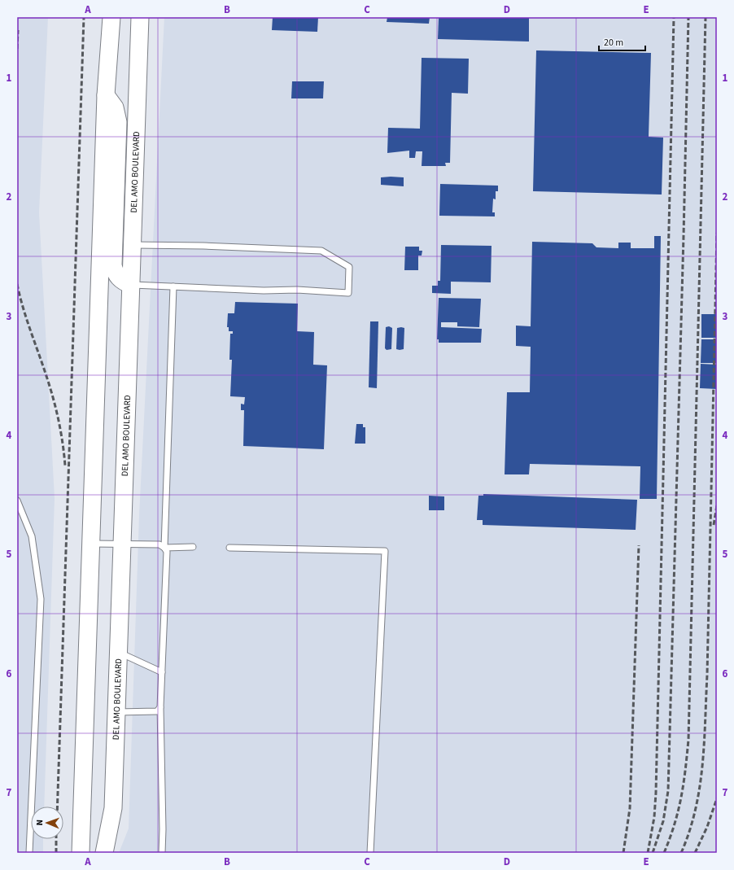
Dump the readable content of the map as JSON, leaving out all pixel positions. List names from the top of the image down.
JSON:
{
  "streets": {
    "main road": ["DEL AMO BOULEVARD"]
  },
  "scale_bar": "20 m",
  "north": "left",
  "grid": {
    "columns": [
      "A",
      "B",
      "C",
      "D",
      "E"
    ],
    "rows": [
      "1",
      "2",
      "3",
      "4",
      "5",
      "6",
      "7"
    ]
  }
}
